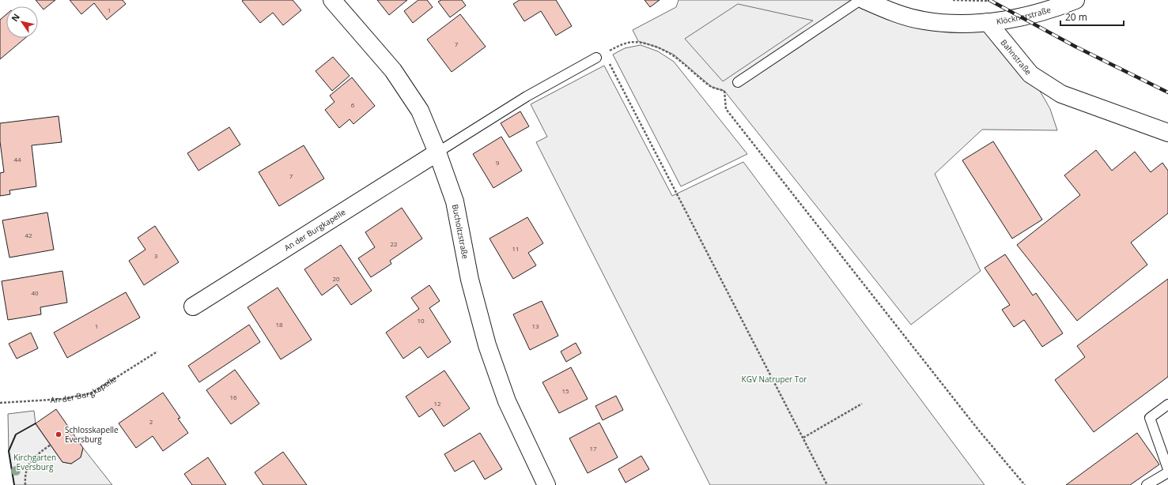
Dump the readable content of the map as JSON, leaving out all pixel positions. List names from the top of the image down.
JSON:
{
  "streets": {
    "street": [
      "Klöcknerstraße",
      "Bahnstraße",
      "An der Burgkapelle",
      "Bucholtzstraße"
    ]
  },
  "crossings": [
    ["Klöcknerstraße", "Bahnstraße"],
    ["An der Burgkapelle", "Bucholtzstraße"]
  ],
  "parks": ["KGV Natruper Tor", "Kirchgarten Eversburg"],
  "places": ["Schlosskapelle Eversburg"],
  "house_numbers": [
    "1",
    "7",
    "6",
    "44",
    "9",
    "7",
    "42",
    "22",
    "11",
    "3",
    "20",
    "40",
    "10",
    "18",
    "1",
    "13",
    "15",
    "16",
    "12",
    "2",
    "17"
  ],
  "scale_bar": "20 m",
  "north": "top left"
}
